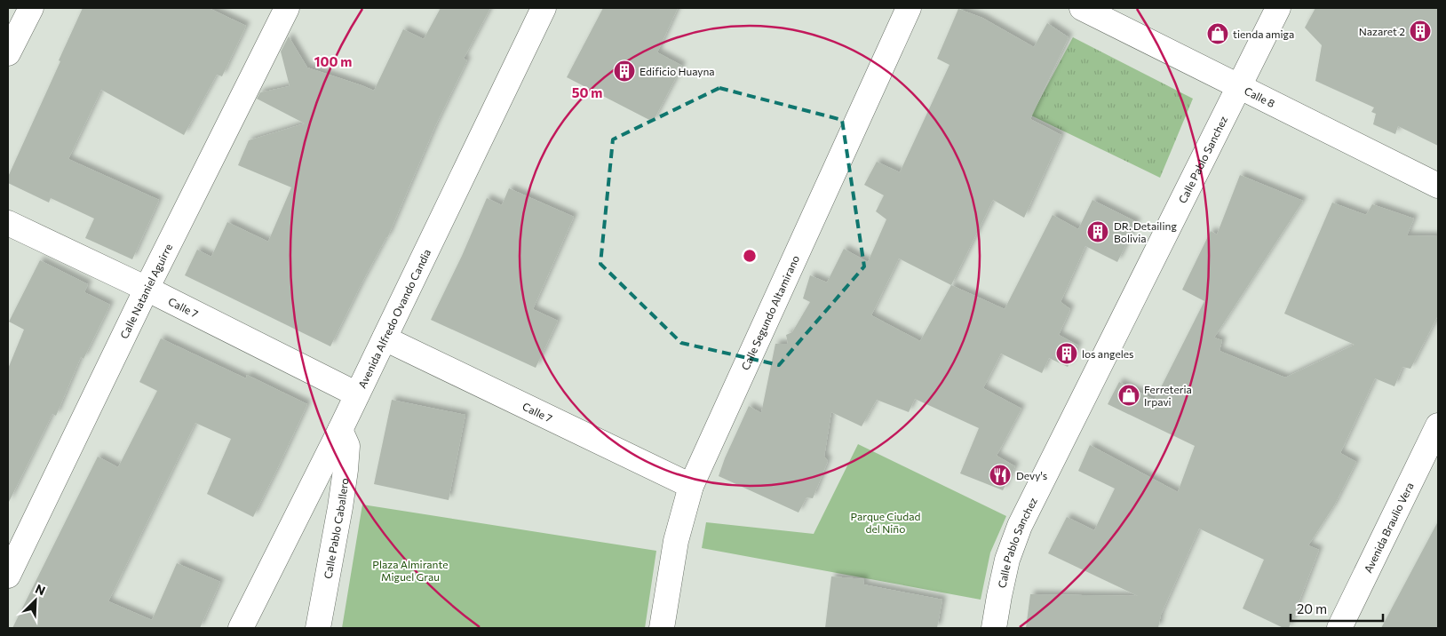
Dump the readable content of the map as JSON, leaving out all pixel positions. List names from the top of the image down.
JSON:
{
  "streets": {
    "street": [
      "Calle 8",
      "Calle Pablo Sanchez",
      "Calle Nataniel Aguirre",
      "Calle 7",
      "Calle Segundo Altamirano",
      "Avenida Alfredo Ovando Candia",
      "Avenida Braulio Vera",
      "Calle Pablo Caballero"
    ]
  },
  "crossings": [
    ["Calle 8", "Calle Pablo Sanchez"],
    ["Calle Nataniel Aguirre", "Calle 7"],
    ["Calle 7", "Calle Segundo Altamirano"],
    ["Calle 7", "Avenida Alfredo Ovando Candia"],
    ["Avenida Alfredo Ovando Candia", "Calle Pablo Caballero"]
  ],
  "parks": ["Parque Ciudad del Niño", "Plaza Almirante Miguel Grau"],
  "places": {
    "building": [
      "Nazaret 2",
      "Edificio Huayna",
      "DR. Detailing Bolivia",
      "los angeles"
    ],
    "shop": ["tienda amiga", "Ferreteria Irpavi"],
    "restaurant": ["Devy's"]
  },
  "scale_bar": "20 m",
  "north": "top right",
  "rings": ["100 m", "50 m"]
}
